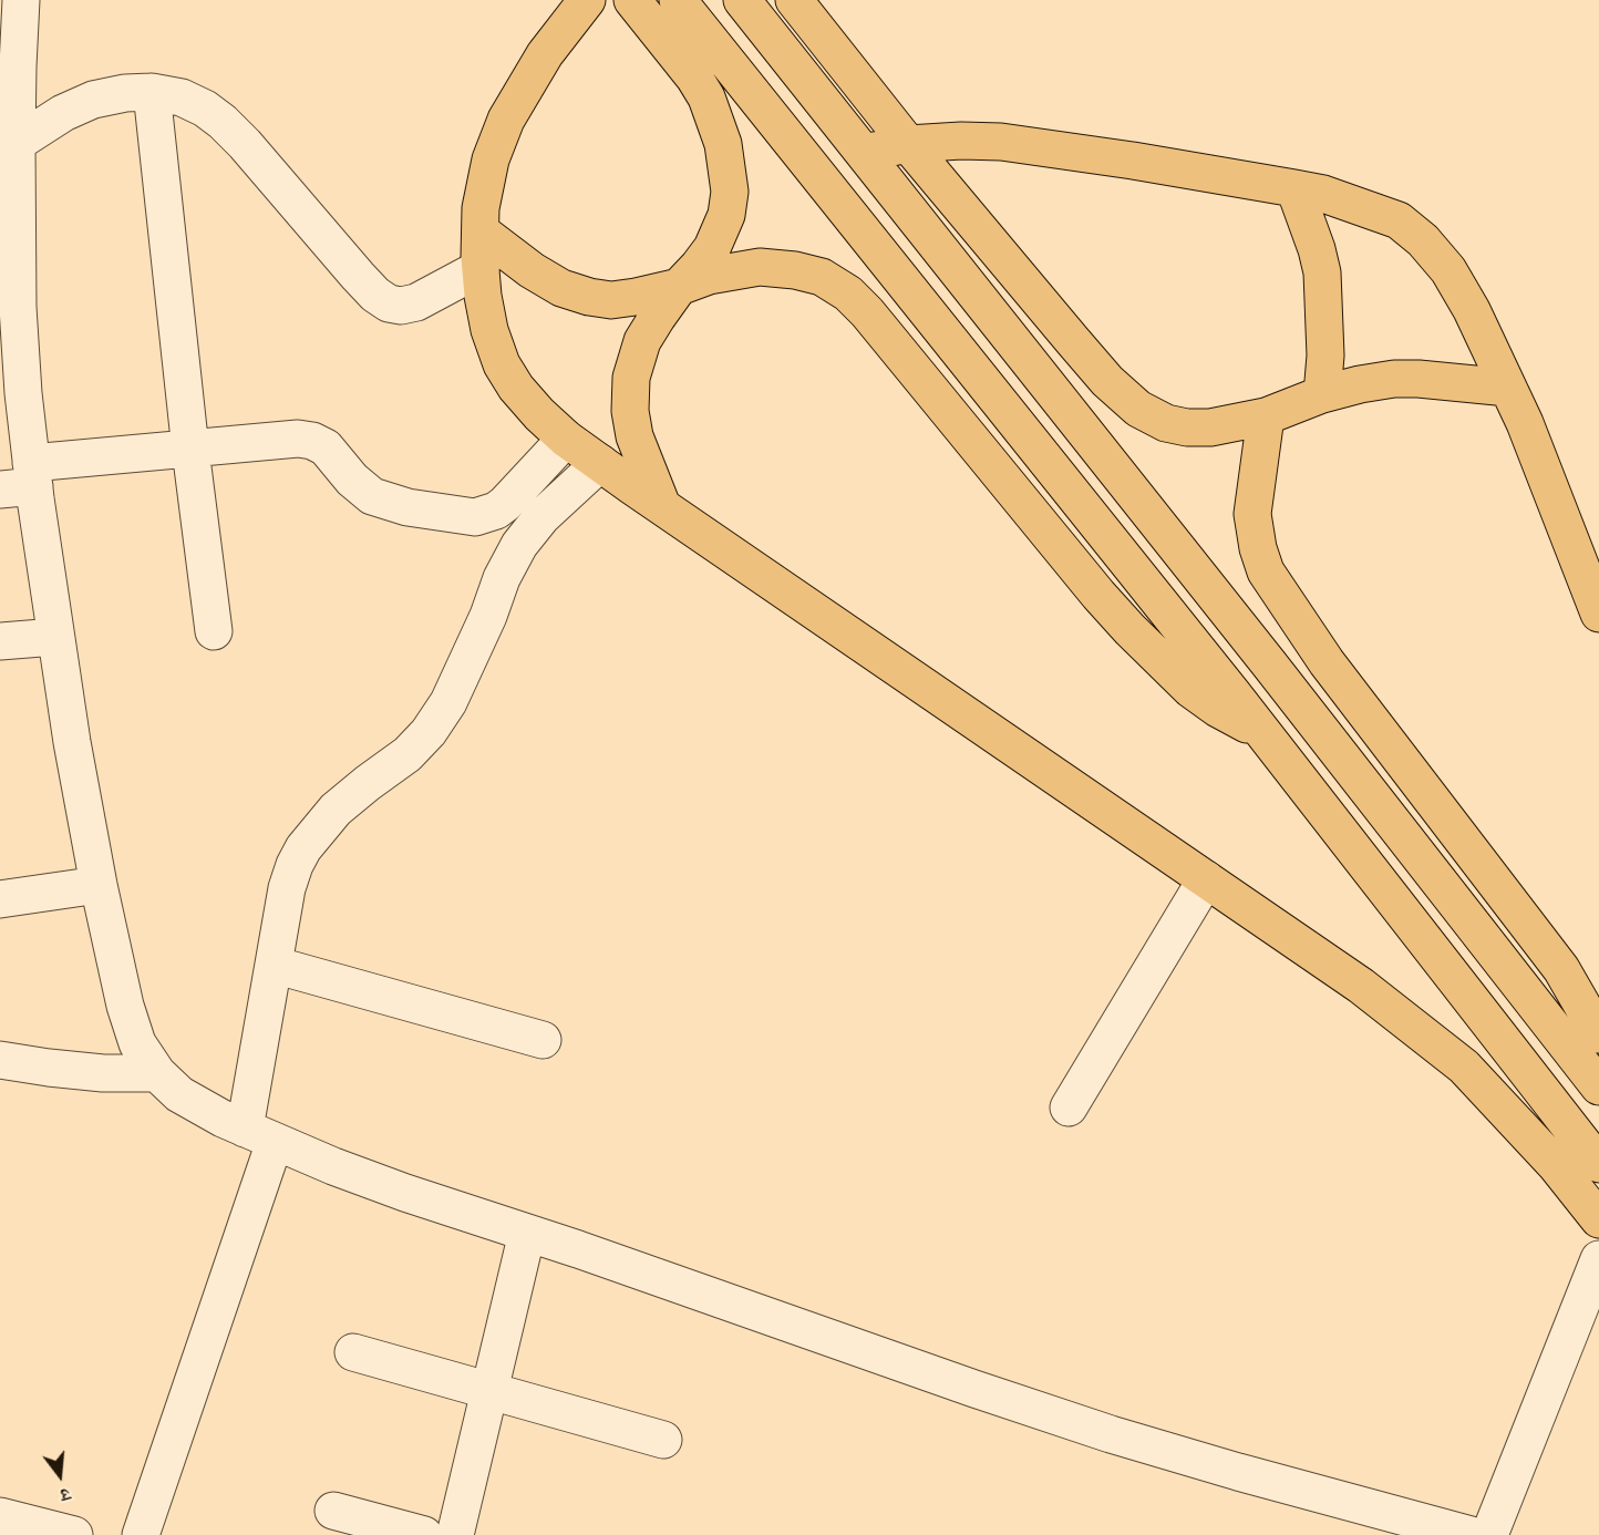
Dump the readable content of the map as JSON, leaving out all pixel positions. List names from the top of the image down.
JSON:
{
  "north": "bottom"
}
